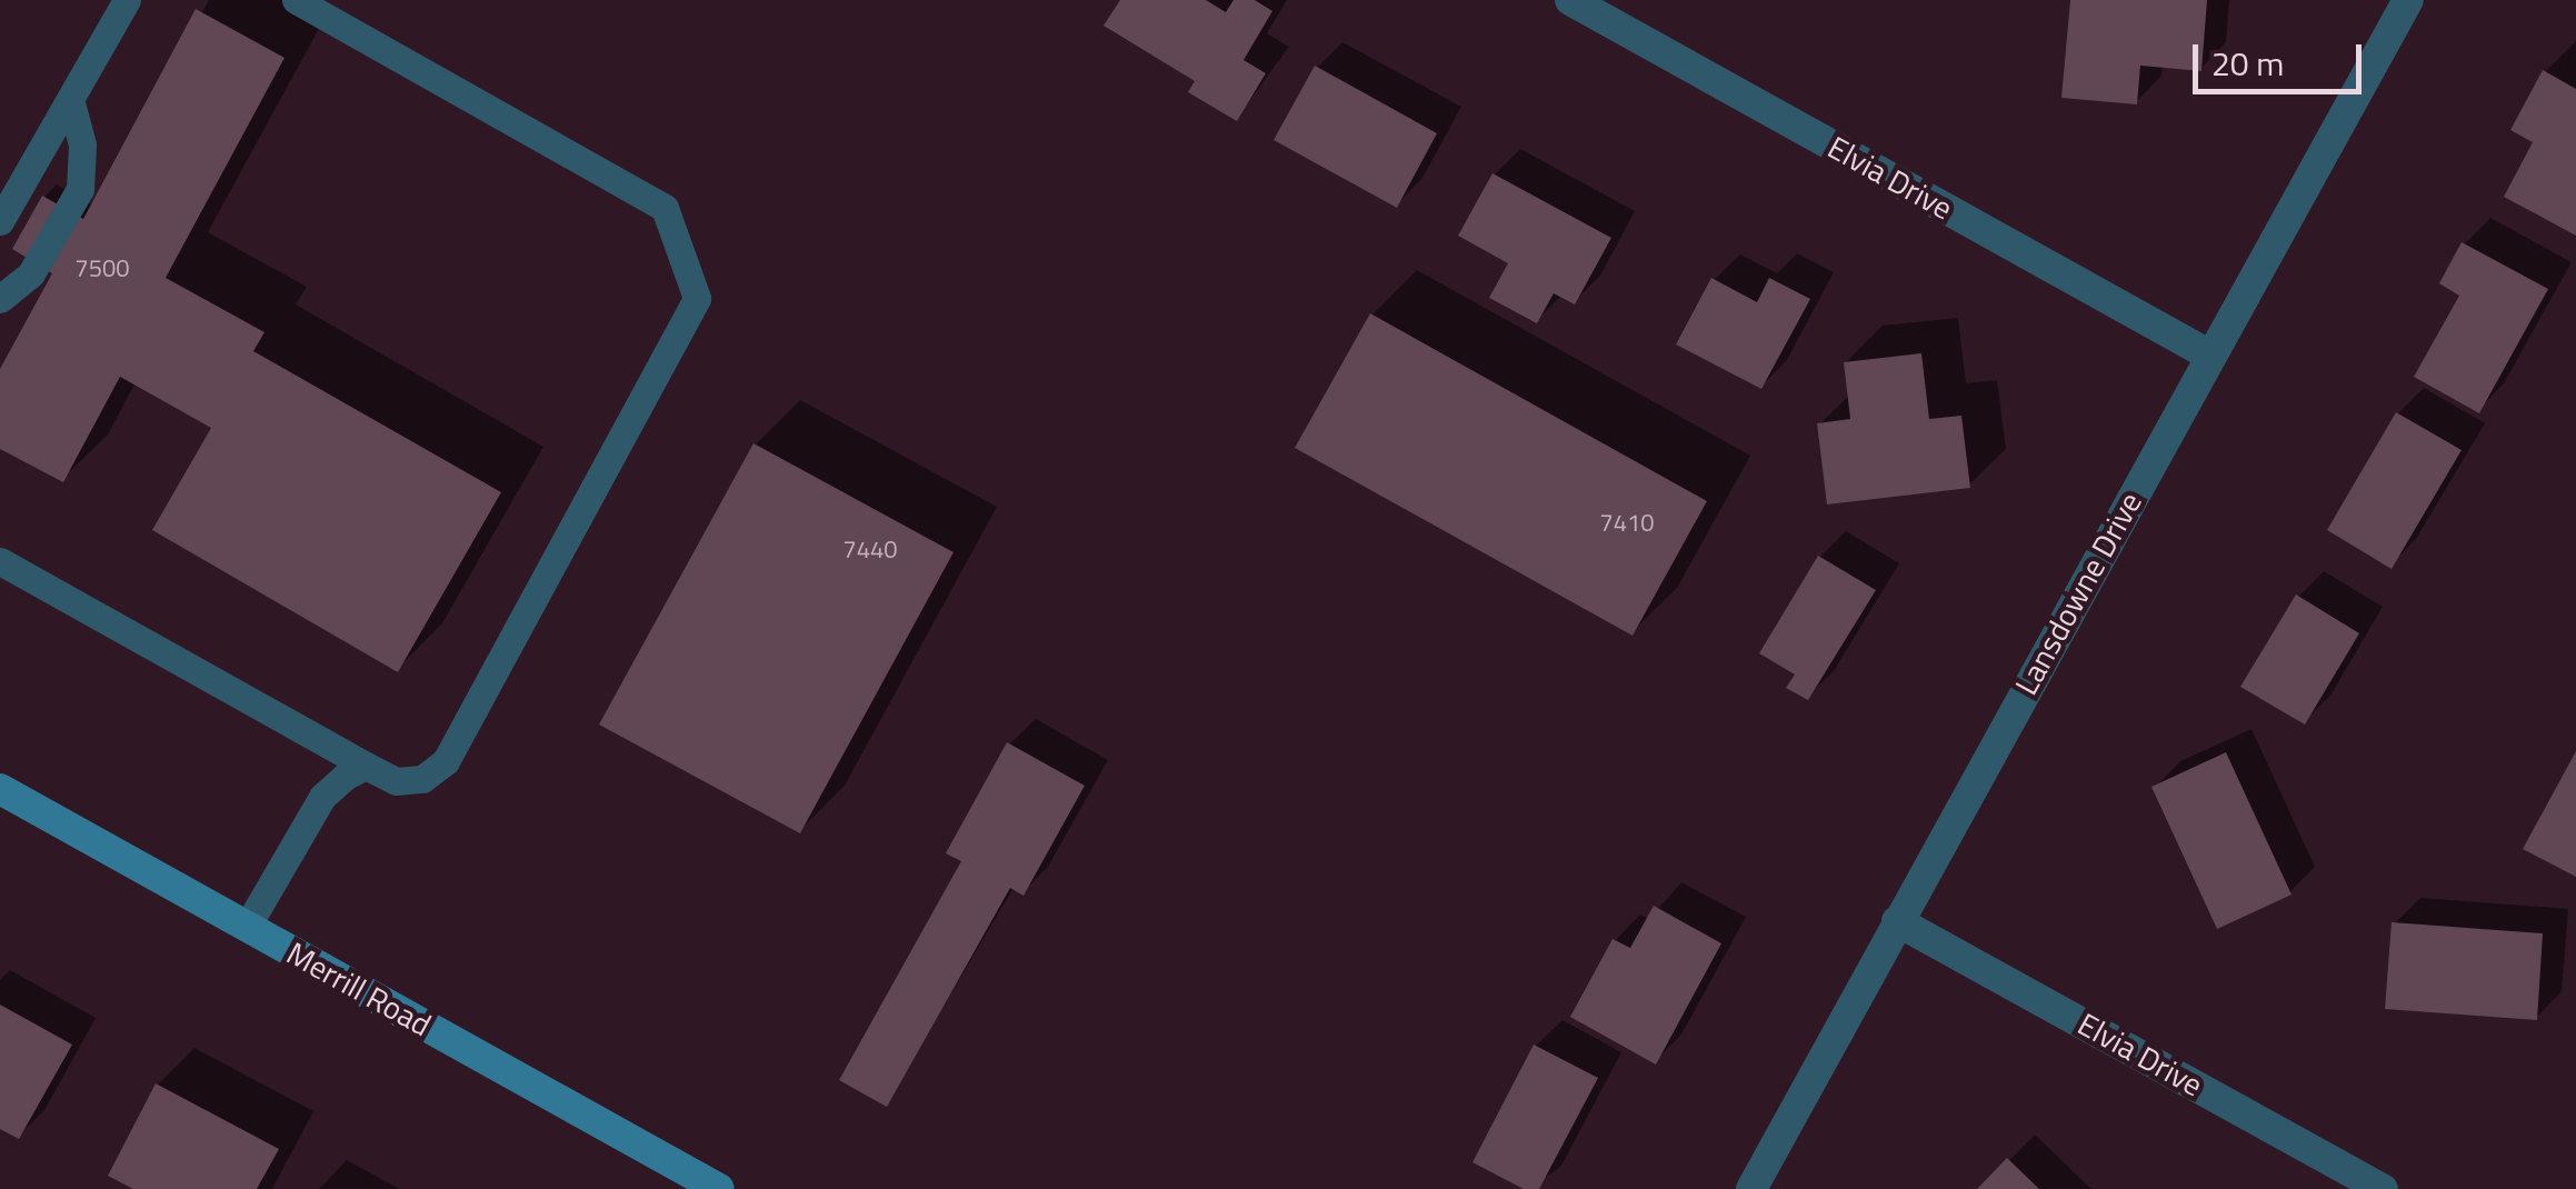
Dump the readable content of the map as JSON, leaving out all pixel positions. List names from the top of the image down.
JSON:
{
  "streets": {
    "main road": ["Merrill Road"],
    "street": ["Elvia Drive", "Lansdowne Drive"]
  },
  "crossings": [
    ["Elvia Drive", "Lansdowne Drive"]
  ],
  "house_numbers": ["7500", "7410", "7440"],
  "scale_bar": "20 m"
}
